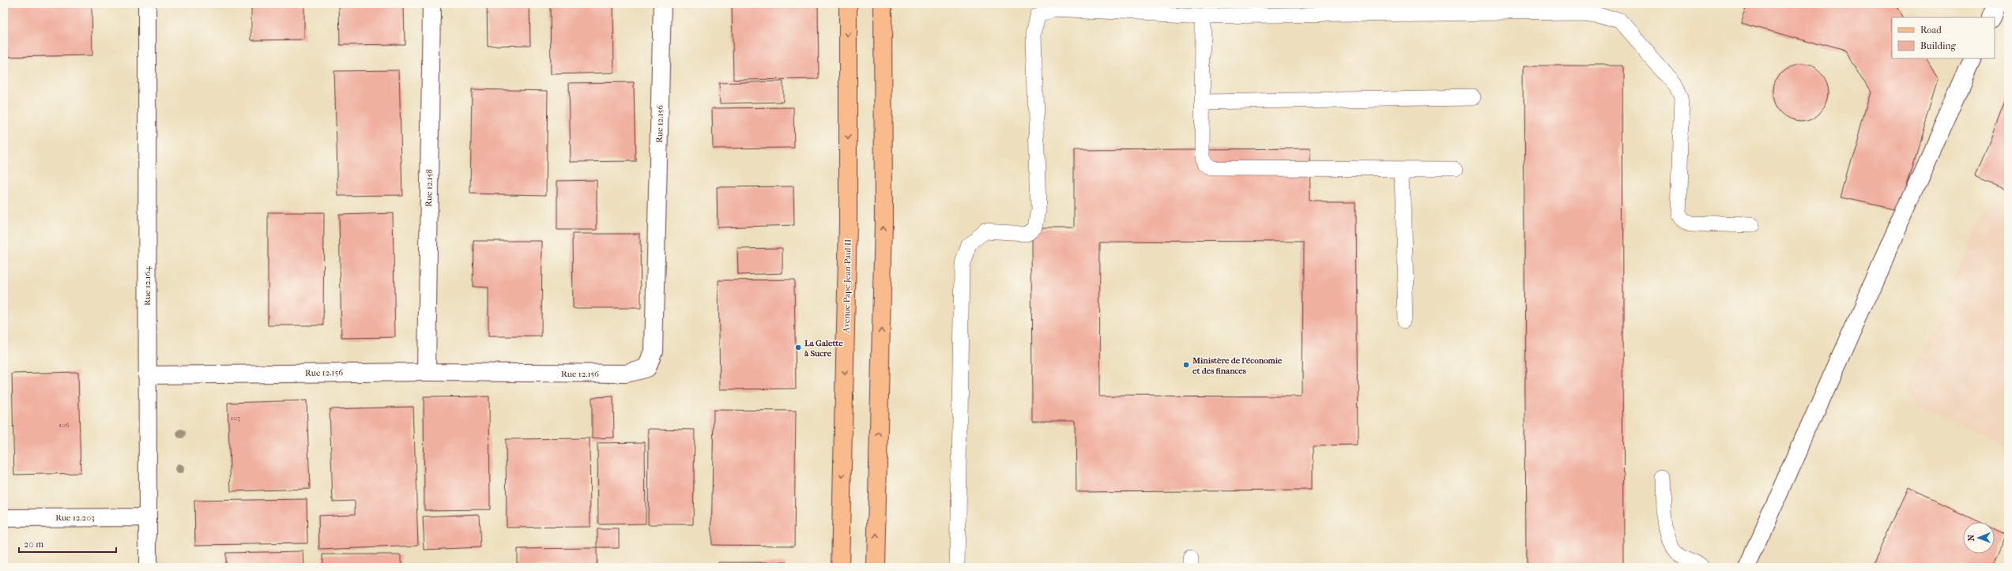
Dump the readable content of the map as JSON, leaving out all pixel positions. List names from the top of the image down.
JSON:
{
  "streets": {
    "main road": ["Avenue Pape Jean-Paul II"],
    "street": [
      "Rue 12.156",
      "Rue 12.158",
      "Rue 12.164",
      "Rue 12.203"
    ]
  },
  "crossings": [
    ["Rue 12.156", "Rue 12.158"],
    ["Rue 12.156", "Rue 12.164"],
    ["Rue 12.164", "Rue 12.203"]
  ],
  "places": ["La Galette à Sucre", "Ministère de l'économie et des finances"],
  "house_numbers": ["103", "106"],
  "legend": ["Road", "Building"],
  "scale_bar": "20 m",
  "north": "left"
}
